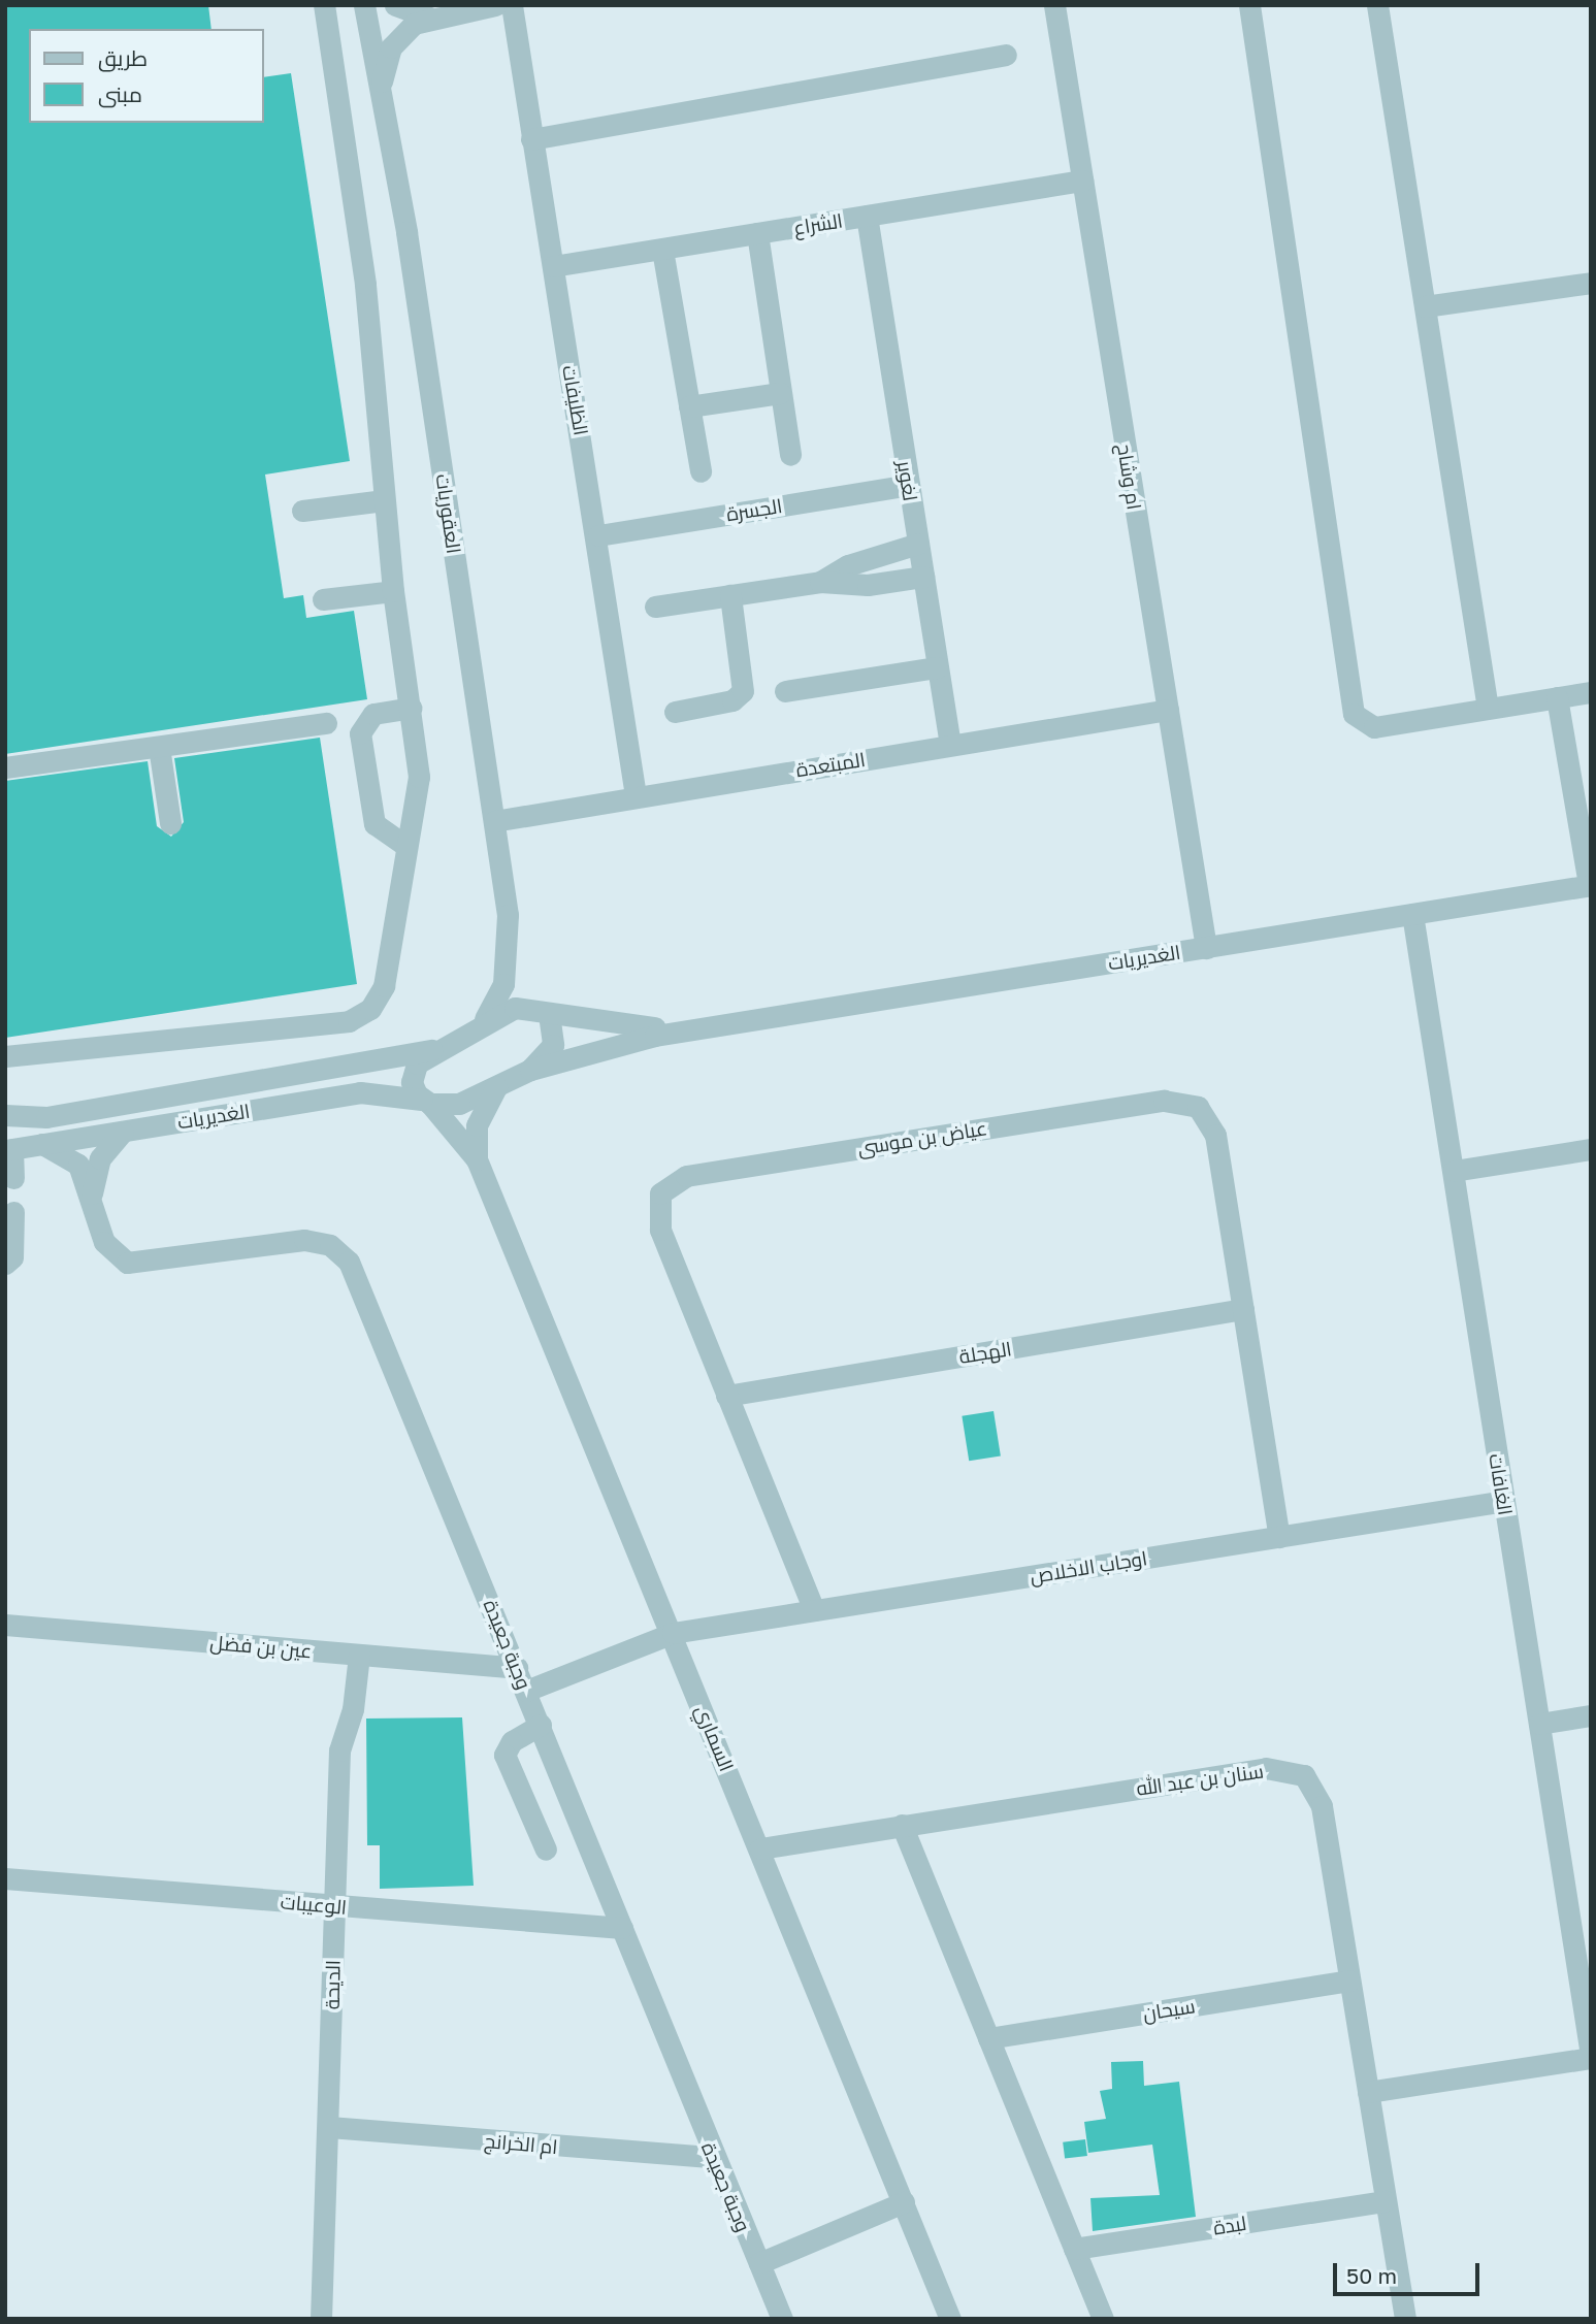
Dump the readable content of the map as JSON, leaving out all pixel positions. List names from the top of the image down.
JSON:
{
  "streets": {
    "street": [
      "الشراع",
      "الظليفات",
      "ام وشاح",
      "لغوير",
      "الجسرة",
      "العقوريات",
      "المبتعدة",
      "الغديريات",
      "عياض بن موسى",
      "الهجلة",
      "الغافات",
      "اوجاب الاخلاص",
      "وجبة جعيدة",
      "عين بن فضل",
      "السماري",
      "سنان بن عبد الله",
      "الوعيبات",
      "الديحة",
      "سيحان",
      "ام الخرانج",
      "لبدة"
    ]
  },
  "crossings": [
    ["الشراع", "الظليفات"],
    ["الشراع", "ام وشاح"],
    ["الشراع", "لغوير"],
    ["الظليفات", "الجسرة"],
    ["الظليفات", "المبتعدة"],
    ["ام وشاح", "المبتعدة"],
    ["ام وشاح", "الغديريات"],
    ["لغوير", "الجسرة"],
    ["لغوير", "المبتعدة"],
    ["العقوريات", "المبتعدة"],
    ["العقوريات", "الغديريات"],
    ["الغديريات", "الغافات"],
    ["الغديريات", "وجبة جعيدة"],
    ["الغديريات", "السماري"],
    ["عياض بن موسى", "الهجلة"],
    ["عياض بن موسى", "اوجاب الاخلاص"],
    ["الغافات", "اوجاب الاخلاص"],
    ["اوجاب الاخلاص", "وجبة جعيدة"],
    ["اوجاب الاخلاص", "السماري"],
    ["وجبة جعيدة", "عين بن فضل"],
    ["وجبة جعيدة", "الوعيبات"],
    ["وجبة جعيدة", "ام الخرانج"],
    ["عين بن فضل", "الديحة"],
    ["السماري", "سنان بن عبد الله"],
    ["سنان بن عبد الله", "سيحان"],
    ["سنان بن عبد الله", "لبدة"],
    ["الوعيبات", "الديحة"],
    ["الديحة", "ام الخرانج"]
  ],
  "legend": ["طريق", "مبنى"],
  "scale_bar": "50 m"
}
